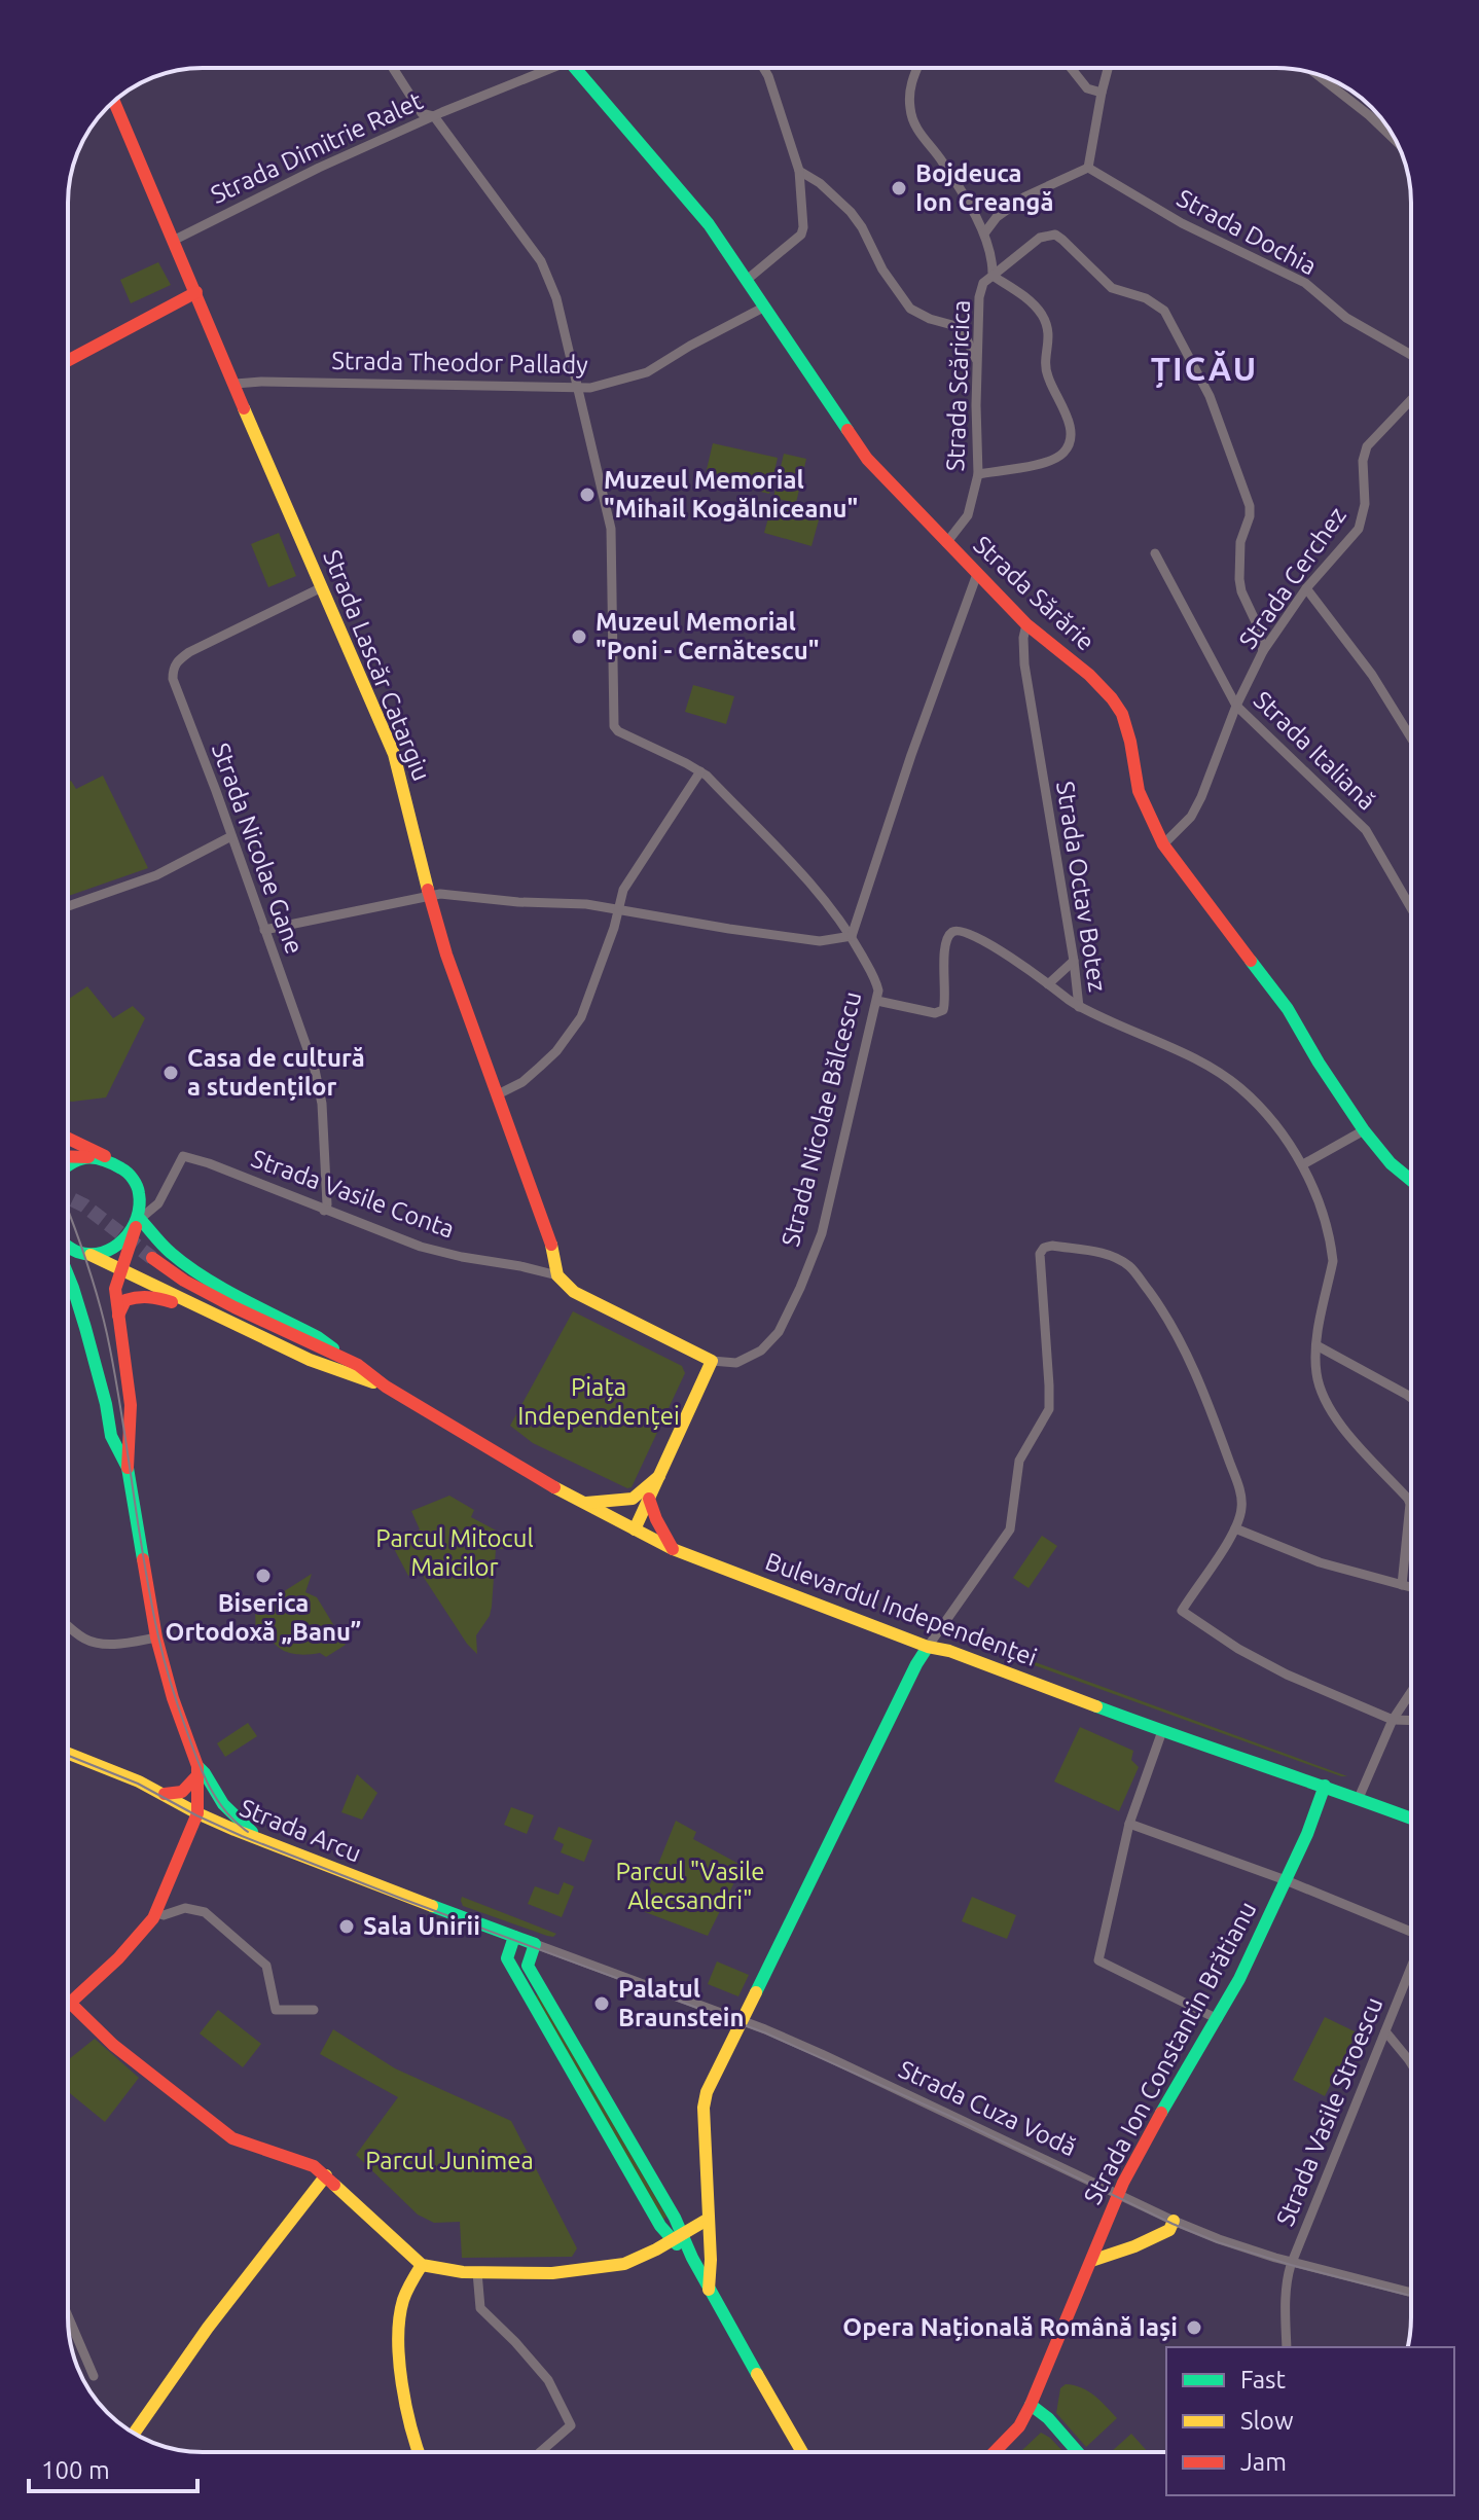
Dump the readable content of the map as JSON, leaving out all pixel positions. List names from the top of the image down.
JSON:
{
  "streets": {
    "street": [
      "Strada Dimitrie Ralet",
      "Strada Dochia",
      "Strada Theodor Pallady",
      "Strada Scăricica",
      "Strada Cerchez",
      "Strada Sărărie",
      "Strada Lascăr Catargiu",
      "Strada Italiană",
      "Strada Nicolae Gane",
      "Strada Octav Botez",
      "Strada Nicolae Bălcescu",
      "Strada Vasile Conta",
      "Bulevardul Independenței",
      "Strada Arcu",
      "Strada Ion Constantin Brătianu",
      "Strada Cuza Vodă",
      "Strada Vasile Stroescu"
    ]
  },
  "crossings": [
    ["Strada Dimitrie Ralet", "Strada Lascăr Catargiu"],
    ["Strada Theodor Pallady", "Strada Sărărie"],
    ["Strada Theodor Pallady", "Strada Lascăr Catargiu"],
    ["Strada Scăricica", "Strada Sărărie"],
    ["Strada Cerchez", "Strada Sărărie"],
    ["Strada Cerchez", "Strada Italiană"],
    ["Strada Sărărie", "Strada Octav Botez"],
    ["Strada Lascăr Catargiu", "Strada Nicolae Gane"],
    ["Strada Lascăr Catargiu", "Strada Vasile Conta"],
    ["Strada Nicolae Gane", "Strada Vasile Conta"],
    ["Strada Octav Botez", "Strada Nicolae Bălcescu"],
    ["Strada Nicolae Bălcescu", "Strada Vasile Conta"],
    ["Bulevardul Independenței", "Strada Ion Constantin Brătianu"],
    ["Strada Arcu", "Strada Cuza Vodă"],
    ["Strada Ion Constantin Brătianu", "Strada Cuza Vodă"],
    ["Strada Cuza Vodă", "Strada Vasile Stroescu"]
  ],
  "districts": ["ȚICĂU"],
  "parks": [
    "Piața Independenței",
    "Parcul Mitocul Maicilor",
    "Parcul \"Vasile Alecsandri\"",
    "Parcul Junimea"
  ],
  "places": [
    "Bojdeuca Ion Creangă",
    "Muzeul Memorial \"Mihail Kogălniceanu\"",
    "Muzeul Memorial \"Poni - Cernătescu\"",
    "Casa de cultură a studenților",
    "Biserica Ortodoxă „Banu”",
    "Sala Unirii",
    "Palatul Braunstein",
    "Opera Națională Română Iași"
  ],
  "legend": ["Fast", "Slow", "Jam"],
  "scale_bar": "100 m"
}
